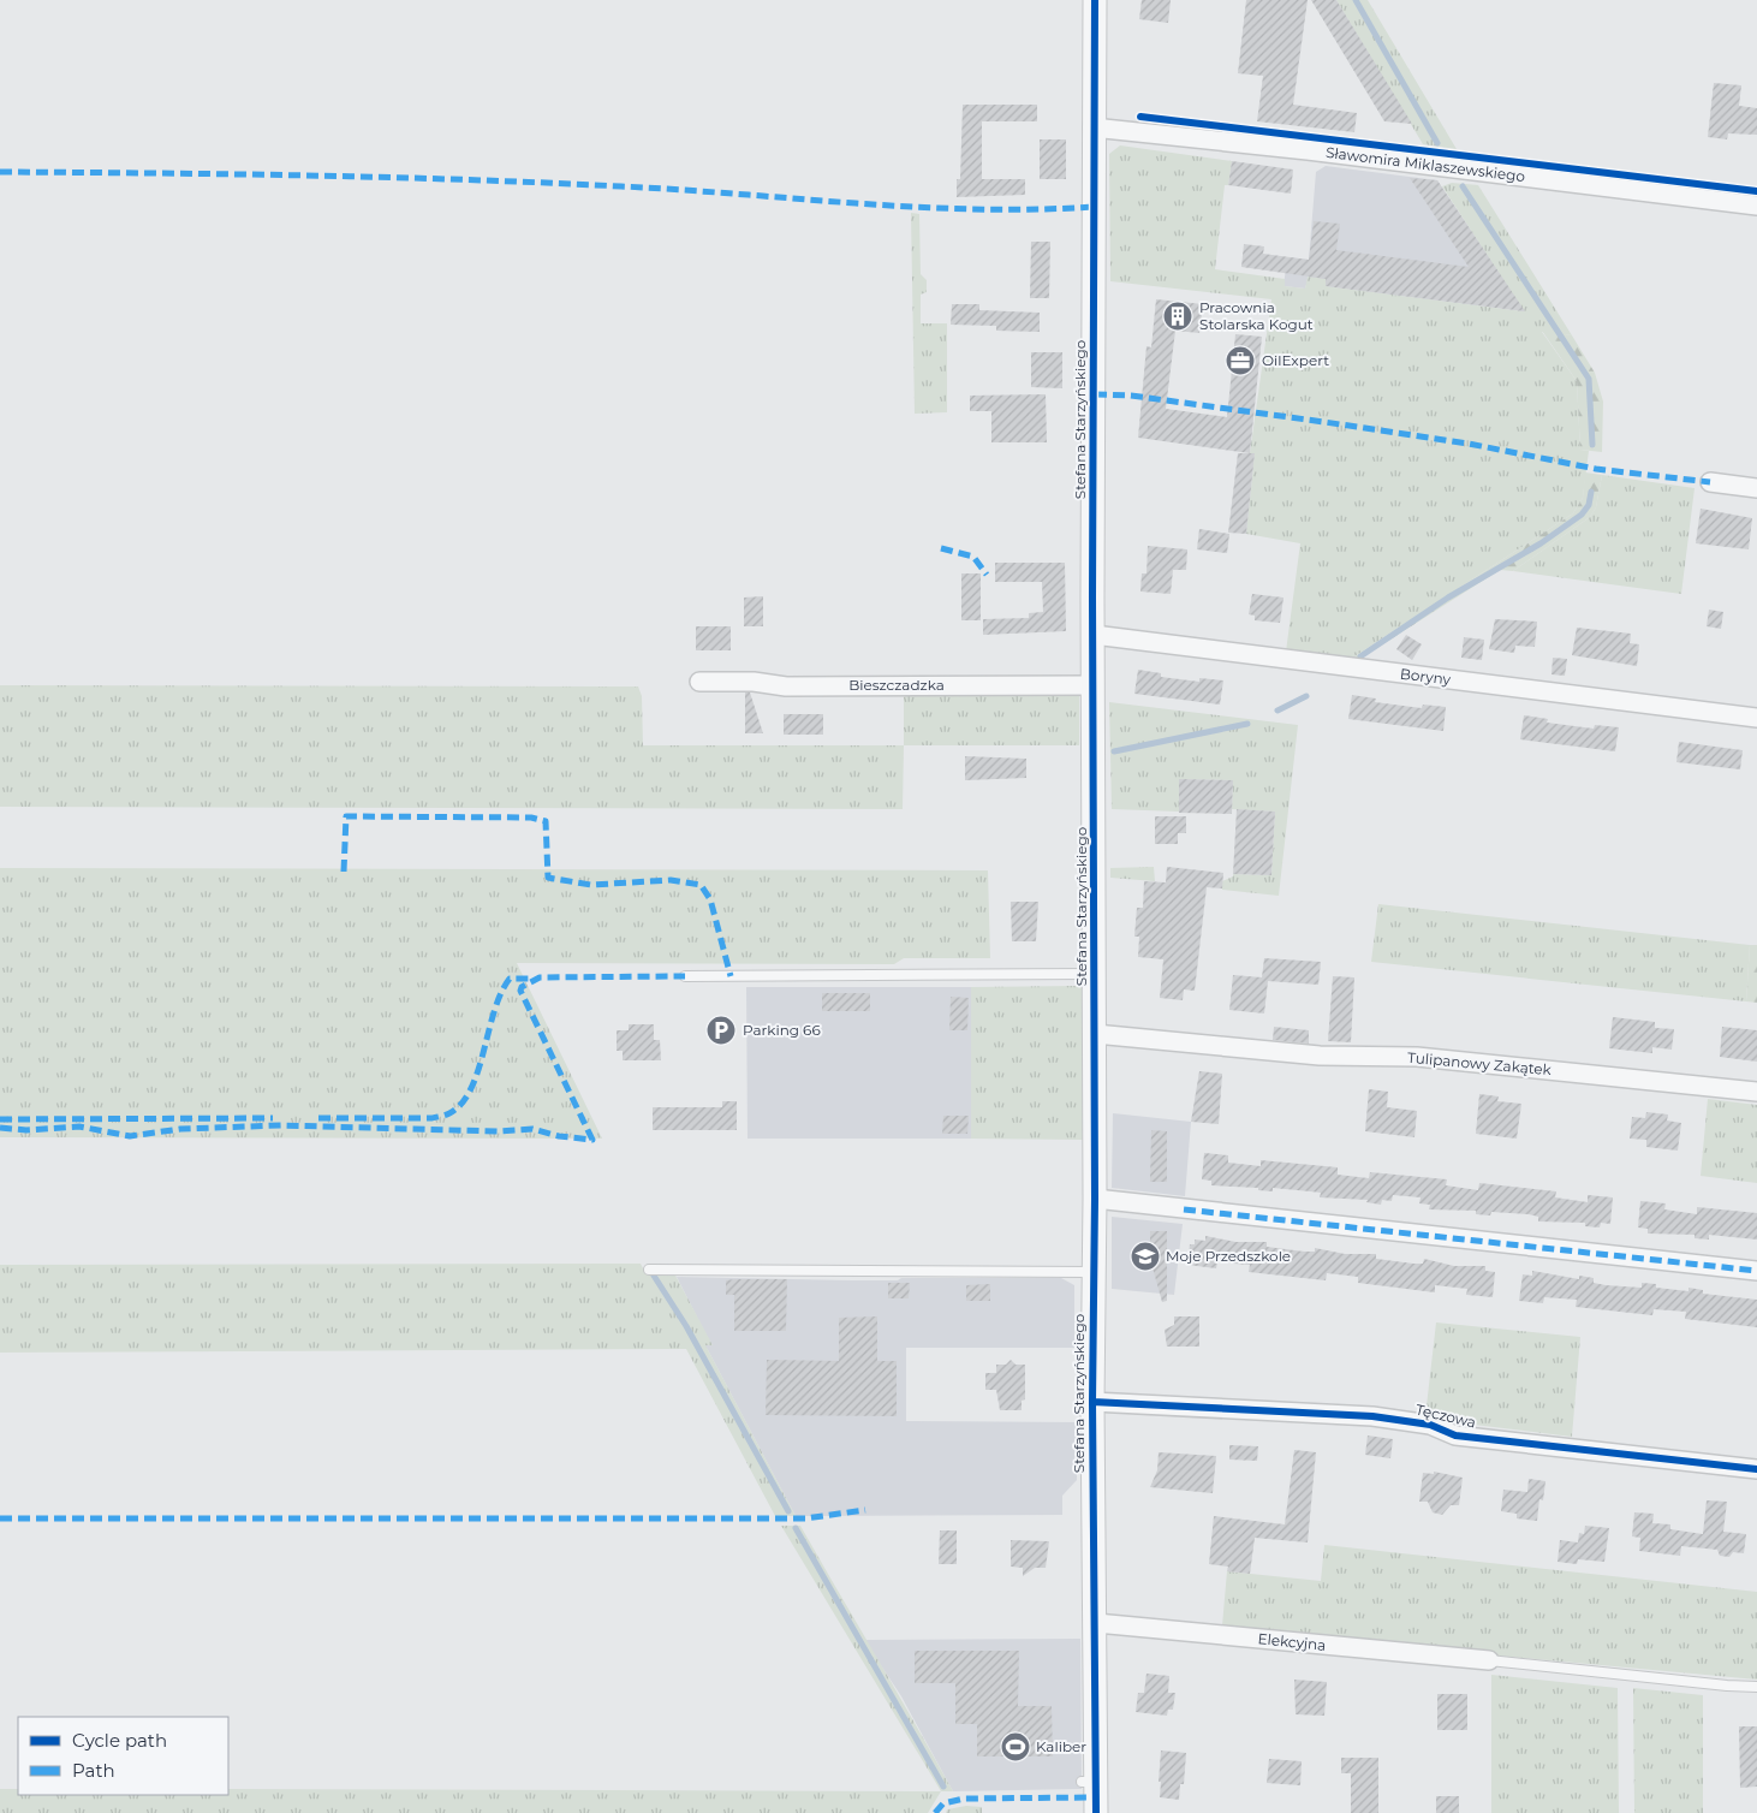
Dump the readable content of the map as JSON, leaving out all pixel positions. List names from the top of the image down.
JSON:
{
  "streets": {
    "street": [
      "Sławomira Miklaszewskiego",
      "Stefana Starzyńskiego",
      "Boryny",
      "Bieszczadzka",
      "Tulipanowy Zakątek",
      "Tęczowa",
      "Elekcyjna"
    ]
  },
  "crossings": [
    ["Sławomira Miklaszewskiego", "Stefana Starzyńskiego"],
    ["Stefana Starzyńskiego", "Boryny"],
    ["Stefana Starzyńskiego", "Bieszczadzka"],
    ["Stefana Starzyńskiego", "Tulipanowy Zakątek"],
    ["Stefana Starzyńskiego", "Tęczowa"],
    ["Stefana Starzyńskiego", "Elekcyjna"]
  ],
  "places": {
    "building": ["Pracownia Stolarska Kogut"],
    "office": ["OilExpert"],
    "parking": ["Parking 66"],
    "school or university": ["Moje Przedszkole"],
    "sports": ["Kaliber"]
  },
  "legend": ["Cycle path", "Path"]
}
